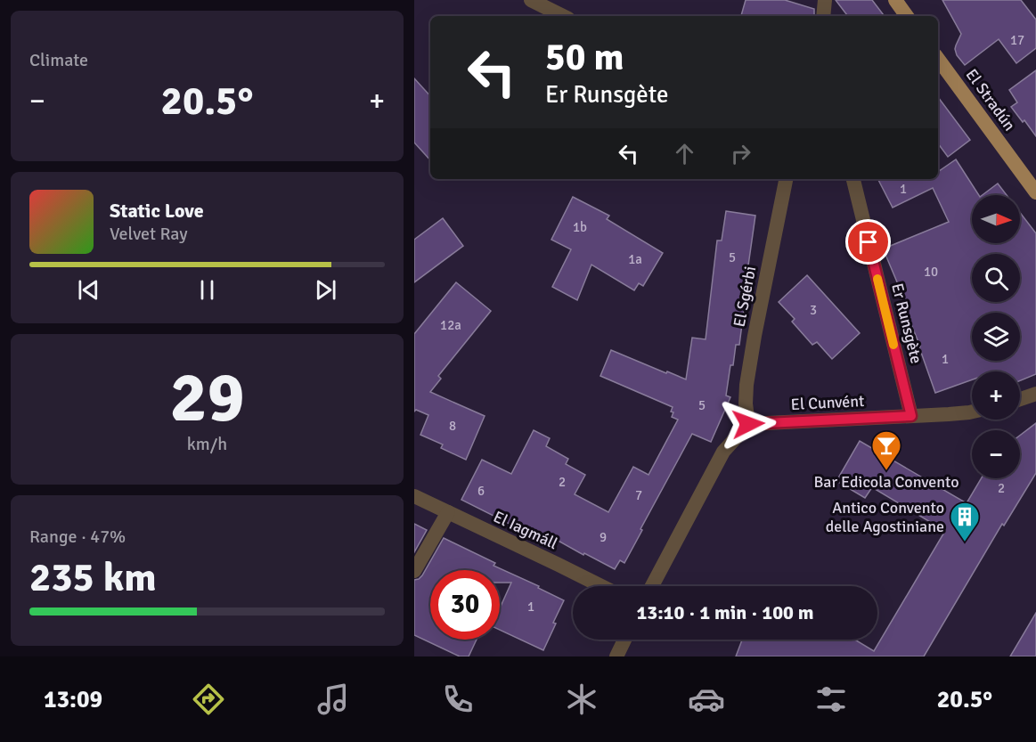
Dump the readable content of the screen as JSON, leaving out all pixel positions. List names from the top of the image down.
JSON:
{
  "streets": {
    "main road": ["El Stradún"],
    "street": [
      "El Sgérbi",
      "Er Runsgète",
      "El Cunvént",
      "El Iagmáll"
    ]
  },
  "crossings": [
    ["El Sgérbi", "El Cunvént"],
    ["Er Runsgète", "El Cunvént"]
  ],
  "places": {
    "bar": ["Bar Edicola Convento"],
    "building": ["Antico Convento delle Agostiniane"]
  },
  "house_numbers": [
    "17",
    "1",
    "1b",
    "5",
    "1a",
    "10",
    "3",
    "12a",
    "1",
    "5",
    "8",
    "2",
    "2",
    "6",
    "7",
    "9",
    "1"
  ],
  "north": "right",
  "page": {
    "tile": [
      "Climate",
      ["29", "km/h"],
      ["Range · 47%", "235 km"]
    ],
    "turn": ["50 m", "Er Runsgète"],
    "heat": ["−", "20.5°", "+"],
    "song": ["Static Love", "Velvet Ray"],
    "map_buttons": ["+", "−"],
    "limit": "30",
    "trip": "13:10 · 1 min · 100 m",
    "tabs": ["13:09", "20.5°"]
  }
}
